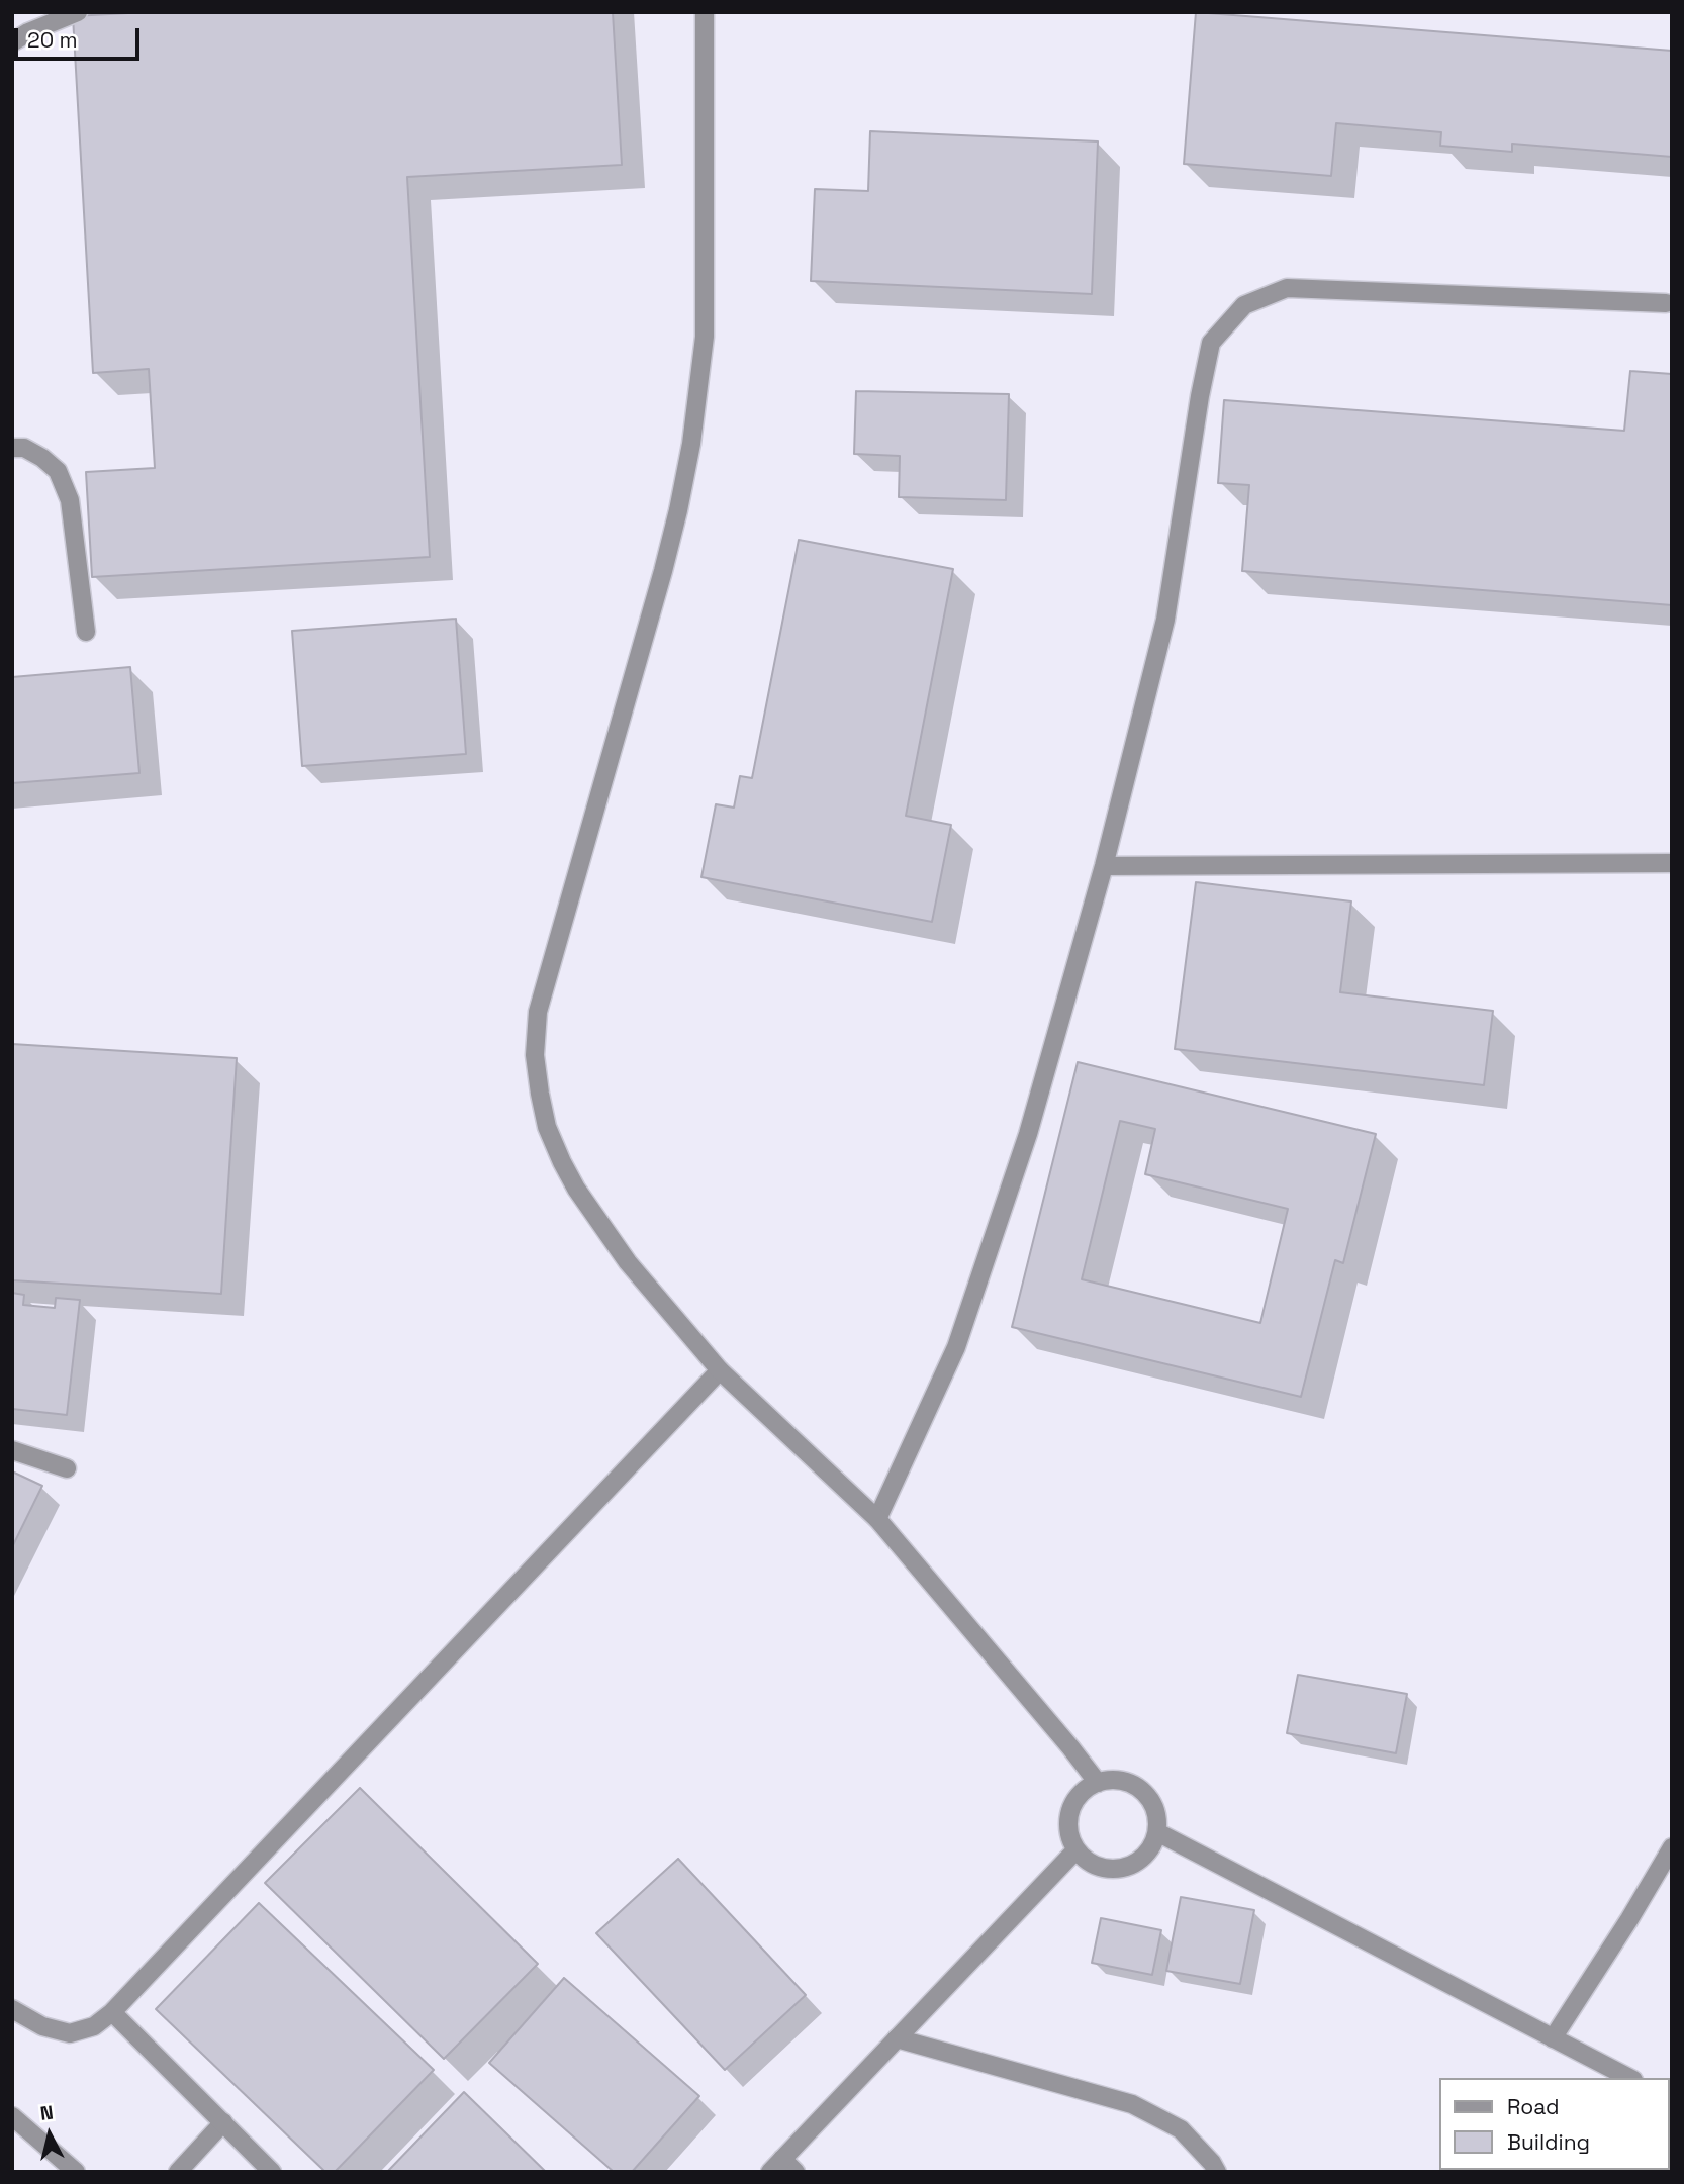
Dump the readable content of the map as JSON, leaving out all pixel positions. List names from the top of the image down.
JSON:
{
  "legend": ["Road", "Building"],
  "scale_bar": "20 m",
  "north": "top"
}
